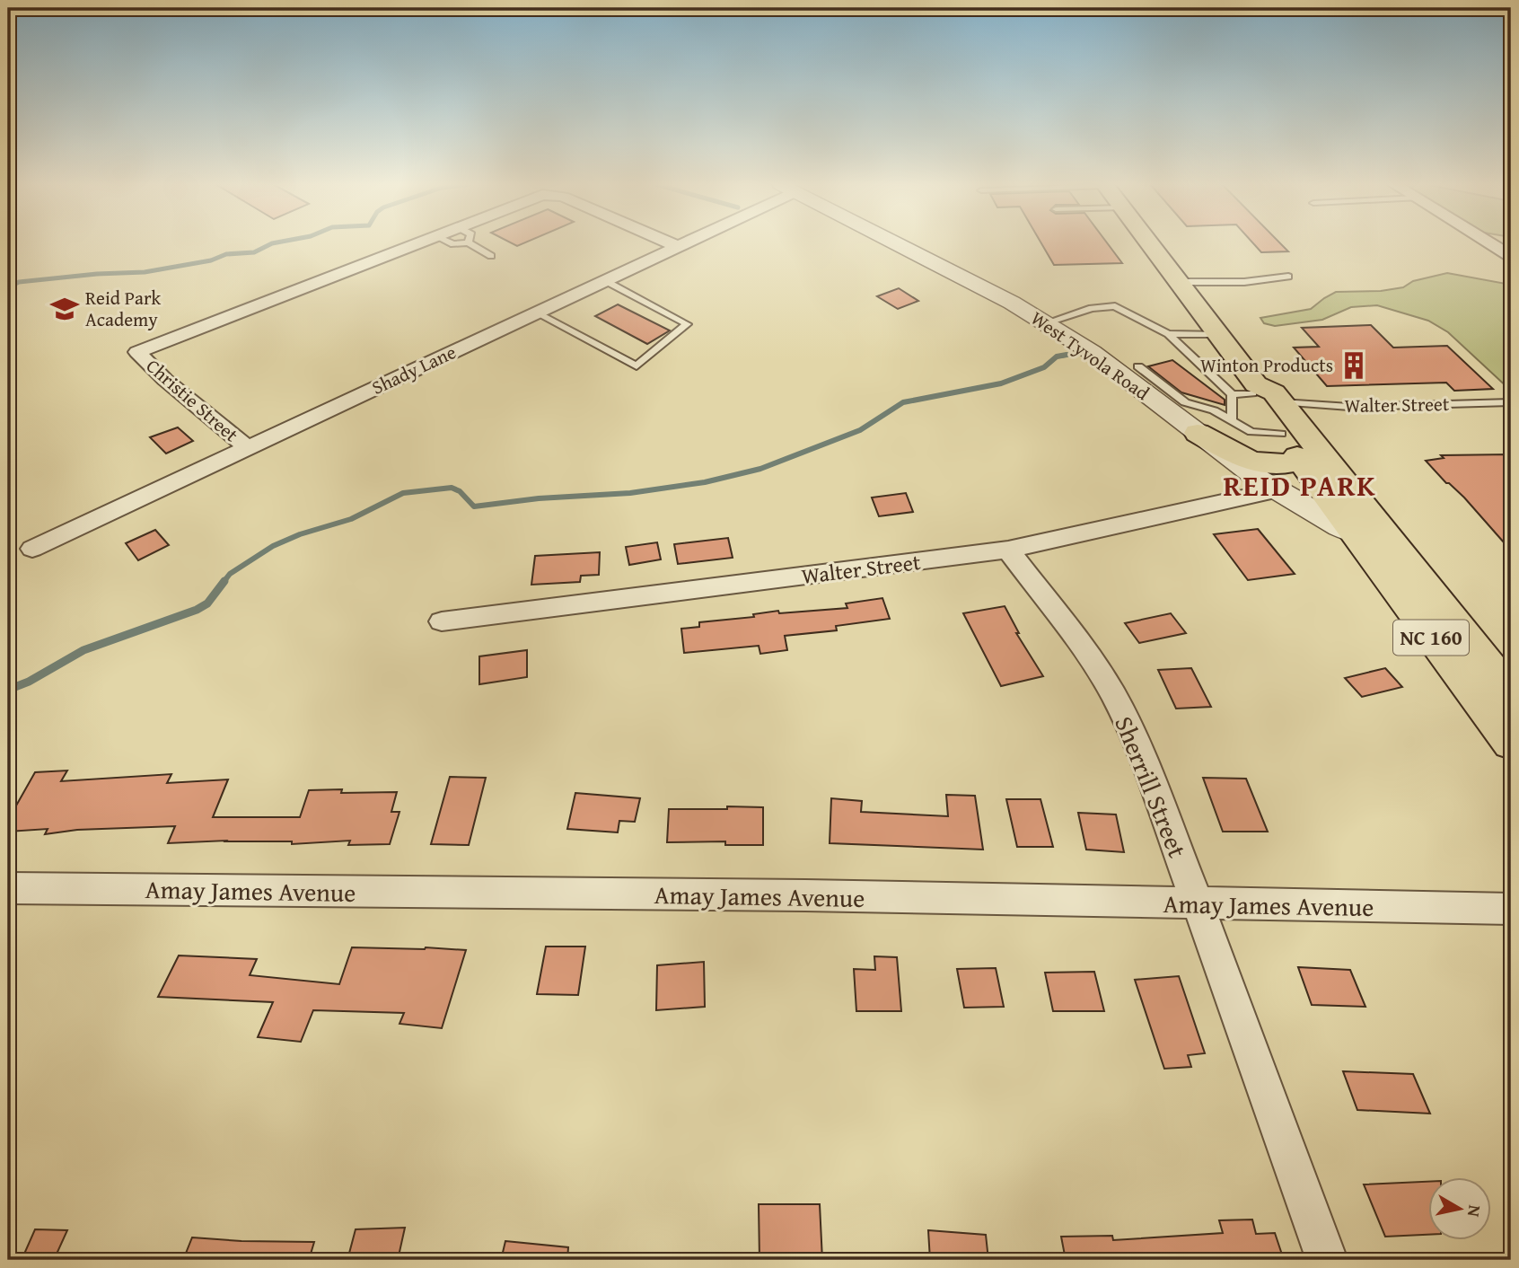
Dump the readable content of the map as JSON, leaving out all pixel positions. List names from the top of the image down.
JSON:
{
  "streets": {
    "main road": ["NC 160"],
    "street": [
      "West Tyvola Road",
      "Shady Lane",
      "Christie Street",
      "Walter Street",
      "Sherrill Street",
      "Amay James Avenue"
    ]
  },
  "crossings": [
    ["West Tyvola Road", "Walter Street"],
    ["West Tyvola Road", "NC 160"],
    ["Shady Lane", "Christie Street"],
    ["Walter Street", "NC 160"],
    ["Walter Street", "Sherrill Street"],
    ["Sherrill Street", "Amay James Avenue"]
  ],
  "districts": ["REID PARK"],
  "places": {
    "school or university": ["Reid Park Academy"],
    "building": ["Winton Products"]
  },
  "north": "right"
}
